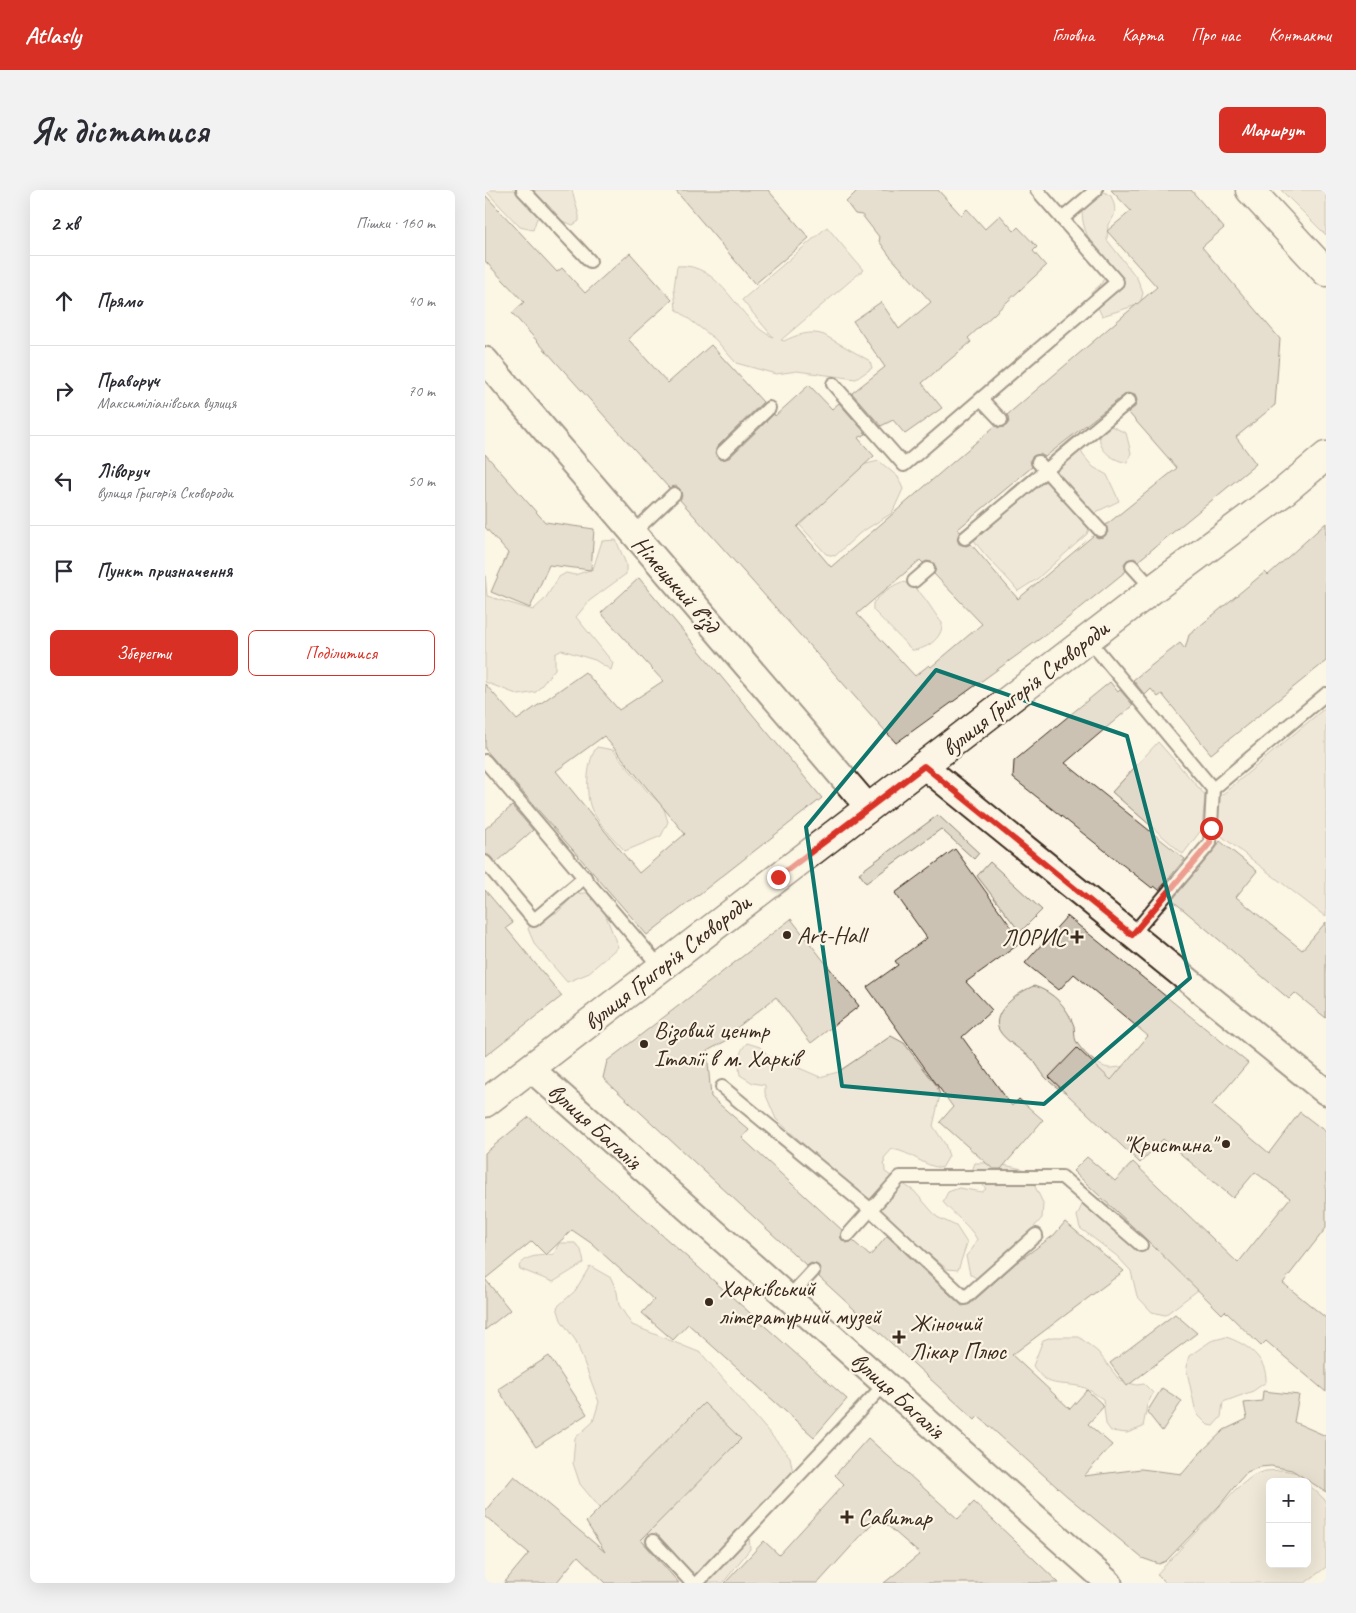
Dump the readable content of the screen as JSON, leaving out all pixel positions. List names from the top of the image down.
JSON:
{
  "streets": {
    "main road": ["вулиця Григорія Сковороди"],
    "street": ["Німецький в’їзд", "вулиця Багалія"]
  },
  "crossings": [
    ["Німецький в’їзд", "вулиця Григорія Сковороди"],
    ["вулиця Григорія Сковороди", "вулиця Багалія"]
  ],
  "places": {
    "other": [
      "Art-Hall",
      "Візовий центр Італії в м. Харків",
      "\"Кристина\"",
      "Харківський літературний музей"
    ],
    "health": ["ЛОРИС", "Жіночий Лікар Плюс", "Савитар"]
  },
  "page": {
    "header": "Atlasly",
    "nav": [
      "Головна",
      "Карта",
      "Про нас",
      "Контакти"
    ],
    "buttons": [
      "Маршрут",
      ["Зберегти", "Поділитися"]
    ],
    "title": "Як дістатися",
    "heading": ["2 хв", "Пішки · 160 m"],
    "list": [
      ["Прямо", "40 m"],
      ["Праворуч", "Максиміліанівська вулиця", "70 m"],
      ["Ліворуч", "вулиця Григорія Сковороди", "50 m"],
      "Пункт призначення"
    ],
    "map_buttons": ["+", "−"]
  }
}
